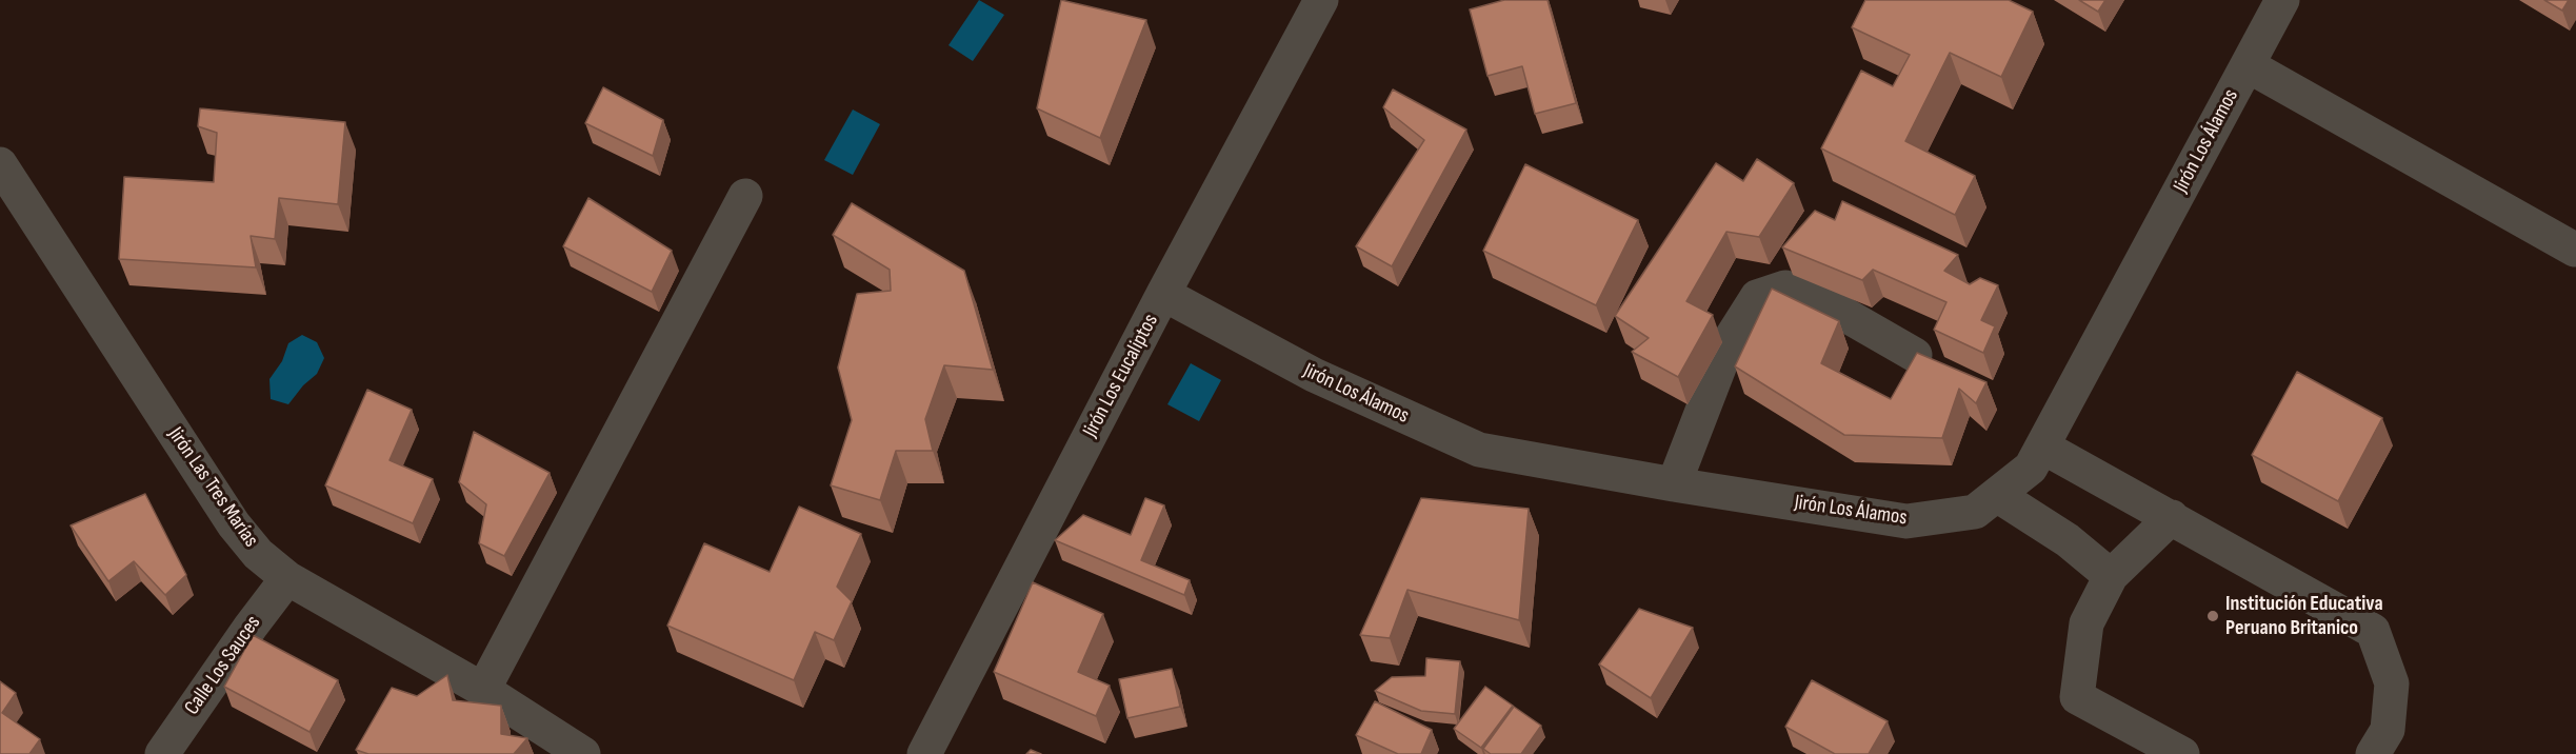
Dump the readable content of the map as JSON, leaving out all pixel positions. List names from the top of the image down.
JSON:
{
  "streets": {
    "street": [
      "Jirón Los Álamos",
      "Jirón Los Eucaliptos",
      "Jirón Las Tres Marías",
      "Calle Los Sauces"
    ]
  },
  "crossings": [
    ["Jirón Los Álamos", "Jirón Los Eucaliptos"],
    ["Jirón Las Tres Marías", "Calle Los Sauces"]
  ],
  "places": ["Institución Educativa Peruano Britanico"]
}
